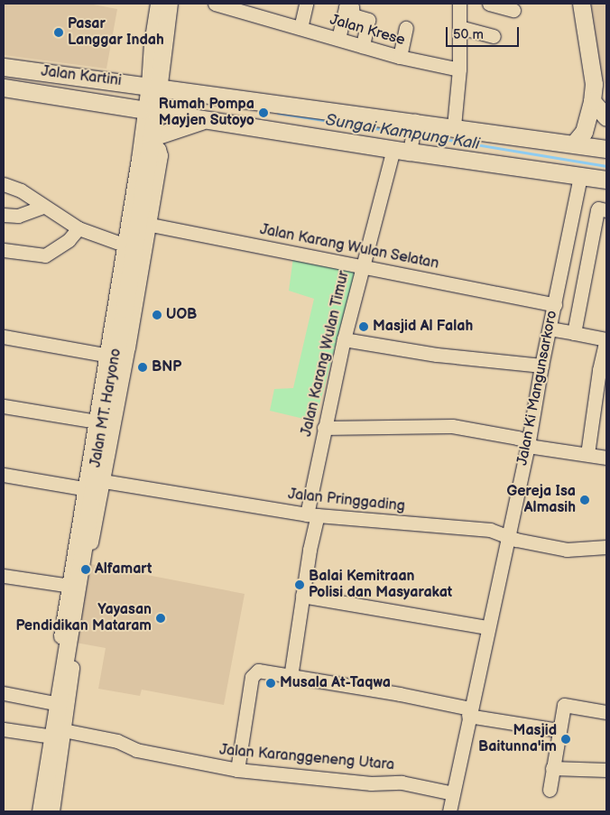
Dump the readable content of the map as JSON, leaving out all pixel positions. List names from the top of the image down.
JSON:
{
  "streets": {
    "main road": ["Jalan Kartini", "Jalan MT. Haryono"],
    "street": [
      "Jalan Krese",
      "Jalan Karang Wulan Selatan",
      "Jalan Karang Wulan Timur",
      "Jalan Ki Mangunsarkoro",
      "Jalan Pringgading",
      "Jalan Karanggeneng Utara"
    ]
  },
  "crossings": [
    ["Jalan Kartini", "Jalan Karang Wulan Timur"],
    ["Jalan Kartini", "Jalan MT. Haryono"],
    ["Jalan Karang Wulan Selatan", "Jalan Karang Wulan Timur"],
    ["Jalan Karang Wulan Selatan", "Jalan Ki Mangunsarkoro"],
    ["Jalan Karang Wulan Selatan", "Jalan MT. Haryono"],
    ["Jalan Karang Wulan Timur", "Jalan Pringgading"],
    ["Jalan Ki Mangunsarkoro", "Jalan Pringgading"],
    ["Jalan Ki Mangunsarkoro", "Jalan Karanggeneng Utara"],
    ["Jalan MT. Haryono", "Jalan Pringgading"],
    ["Jalan MT. Haryono", "Jalan Karanggeneng Utara"]
  ],
  "water": ["Sungai Kampung Kali"],
  "places": [
    "Pasar Langgar Indah",
    "Rumah Pompa Mayjen Sutoyo",
    "UOB",
    "Masjid Al Falah",
    "BNP",
    "Gereja Isa Almasih",
    "Alfamart",
    "Balai Kemitraan Polisi dan Masyarakat",
    "Yayasan Pendidikan Mataram",
    "Musala At-Taqwa",
    "Masjid Baitunna'im"
  ],
  "scale_bar": "50 m"
}
